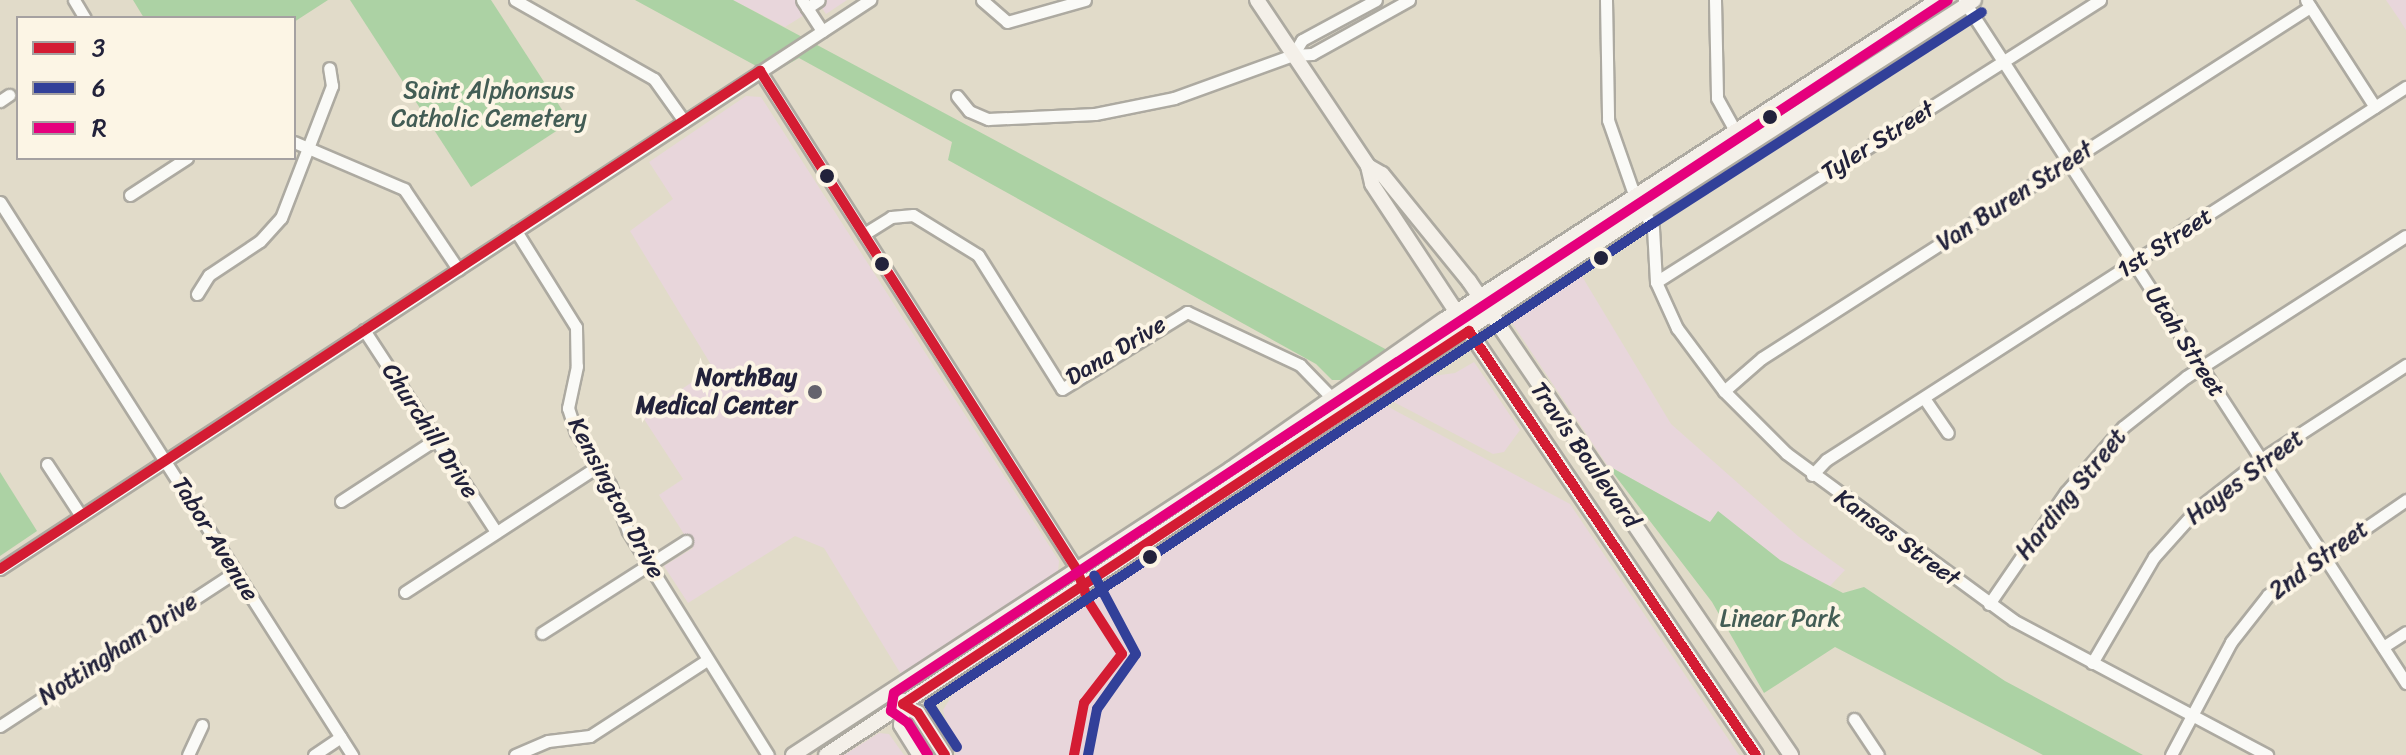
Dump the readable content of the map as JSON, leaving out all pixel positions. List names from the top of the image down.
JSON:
{
  "streets": {
    "main road": ["Travis Boulevard"],
    "street": [
      "Tyler Street",
      "Van Buren Street",
      "1st Street",
      "Utah Street",
      "Dana Drive",
      "Churchill Drive",
      "Hayes Street",
      "Harding Street",
      "Kensington Drive",
      "Kansas Street",
      "Tabor Avenue",
      "2nd Street",
      "Nottingham Drive"
    ]
  },
  "crossings": [
    ["Tyler Street", "Utah Street"],
    ["Tyler Street", "Kansas Street"],
    ["Van Buren Street", "Utah Street"],
    ["Van Buren Street", "Kansas Street"],
    ["1st Street", "Utah Street"],
    ["1st Street", "Kansas Street"],
    ["Utah Street", "Hayes Street"],
    ["Utah Street", "Harding Street"],
    ["Utah Street", "2nd Street"],
    ["Hayes Street", "Kansas Street"],
    ["Harding Street", "Kansas Street"],
    ["Kansas Street", "2nd Street"],
    ["Tabor Avenue", "Nottingham Drive"]
  ],
  "parks": ["Saint Alphonsus Catholic Cemetery", "Linear Park"],
  "places": ["NorthBay Medical Center"],
  "lines": ["transit line R", "transit line 6", "transit line 3"],
  "legend": ["3", "6", "R"]
}
